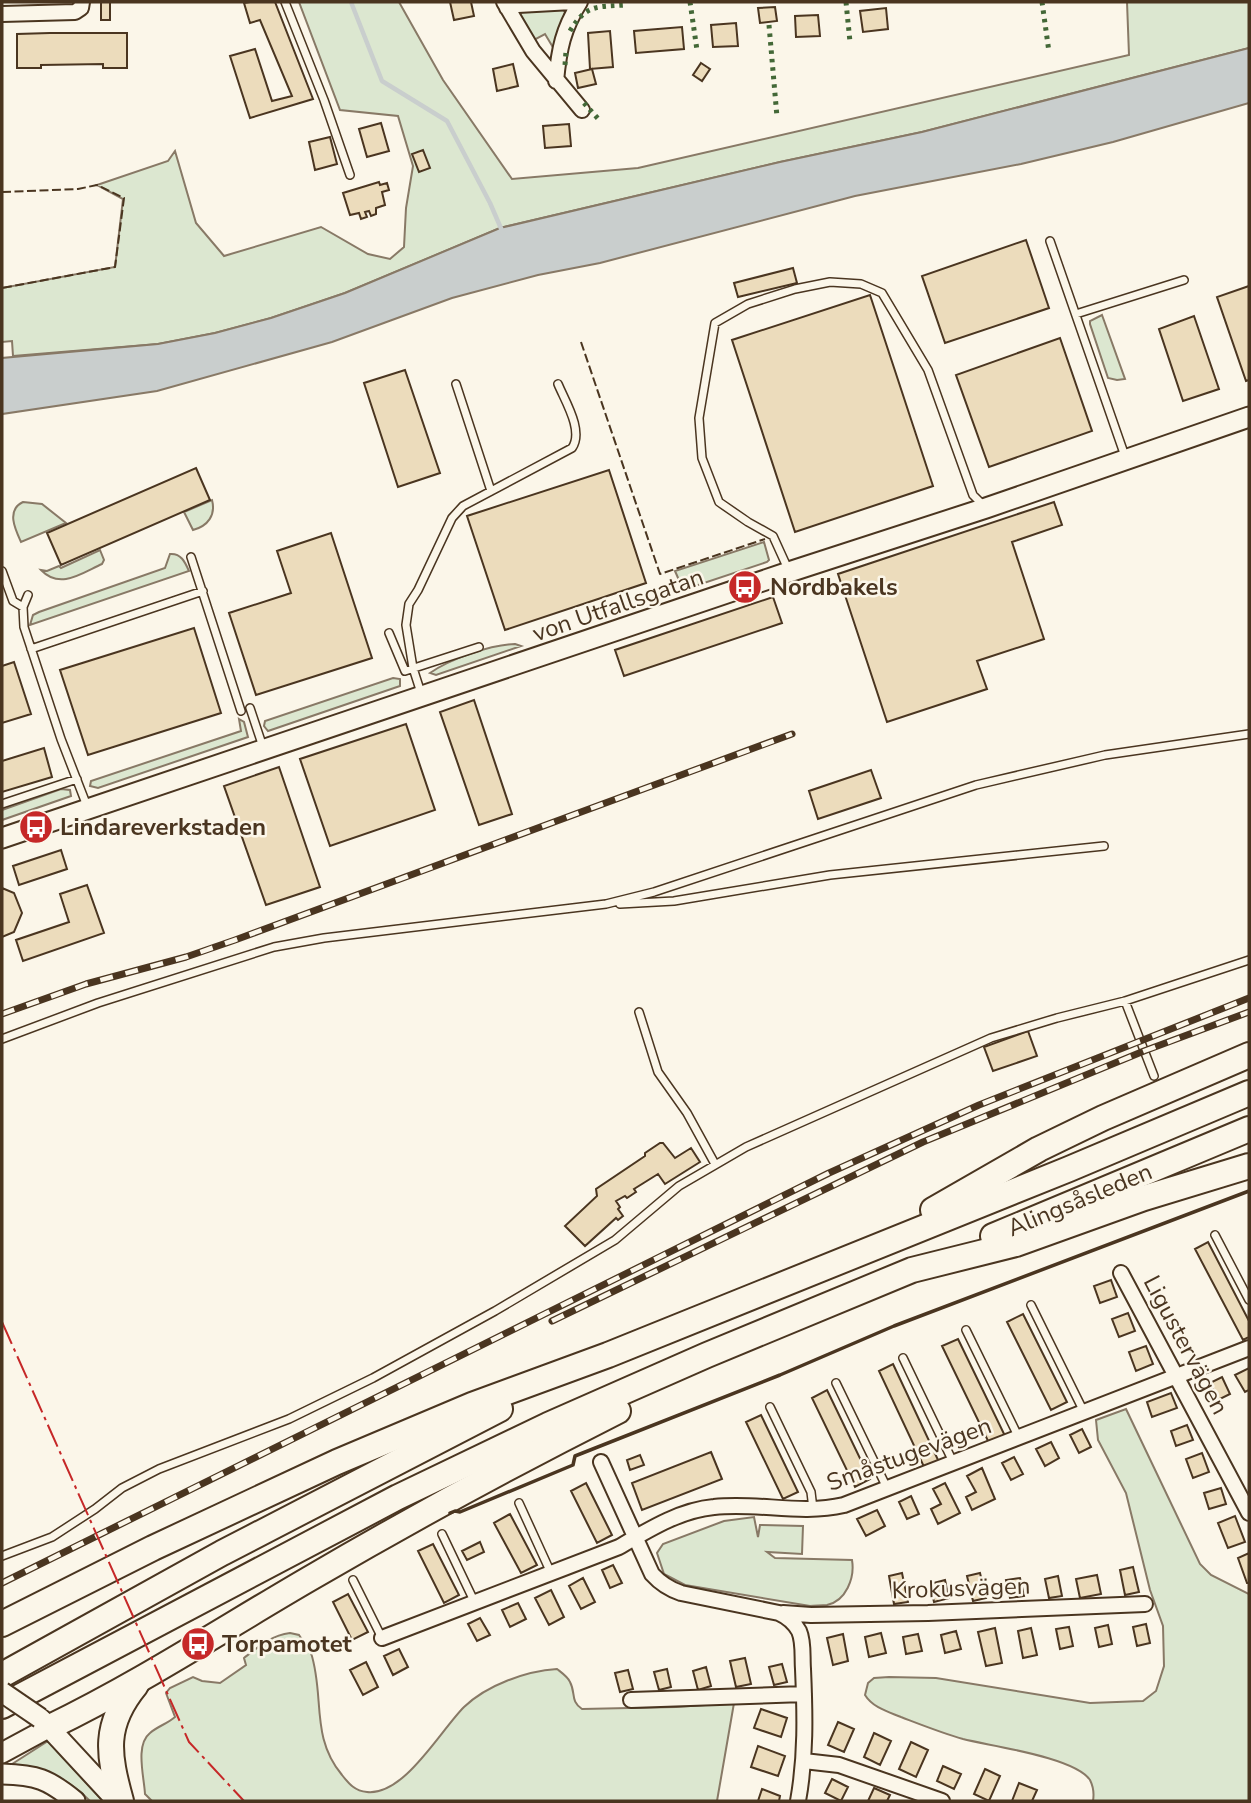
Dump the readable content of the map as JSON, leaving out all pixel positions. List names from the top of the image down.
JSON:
{
  "streets": {
    "highway": ["Alingsåsleden"],
    "street": [
      "von Utfallsgatan",
      "Ligustervägen",
      "Småstugevägen",
      "Krokusvägen"
    ]
  },
  "crossings": [
    ["Ligustervägen", "Småstugevägen"],
    ["Småstugevägen", "Krokusvägen"]
  ],
  "places": {
    "bus stop": ["Nordbakels", "Lindareverkstaden", "Torpamotet"]
  }
}
